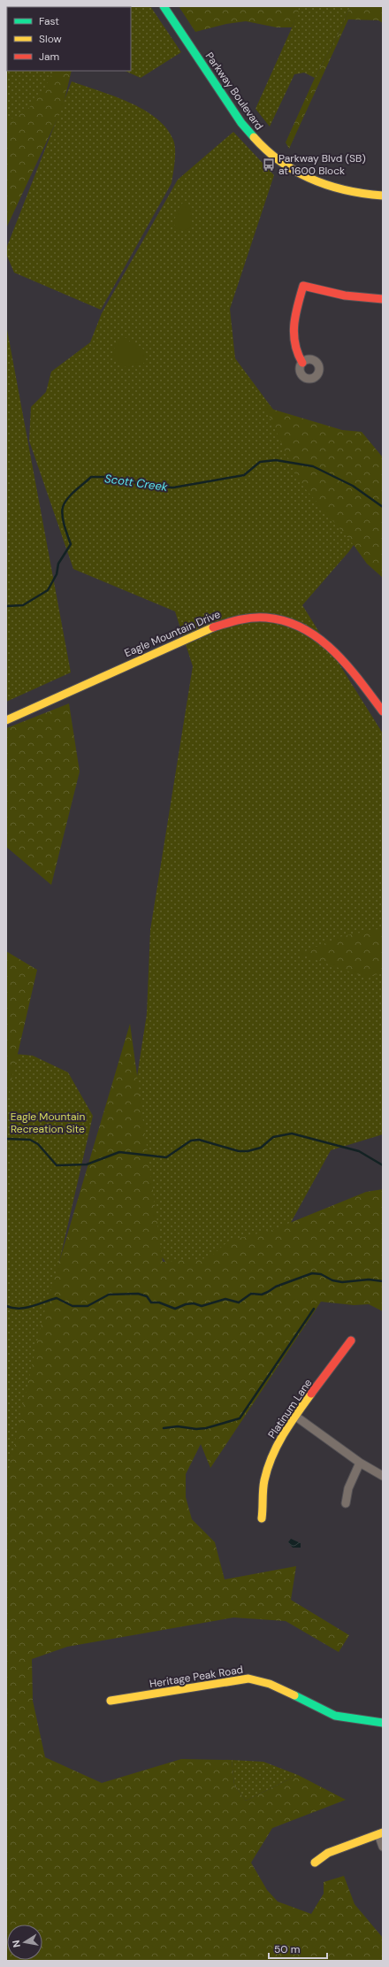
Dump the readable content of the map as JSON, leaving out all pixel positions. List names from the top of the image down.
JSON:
{
  "streets": {
    "street": [
      "Parkway Boulevard",
      "Eagle Mountain Drive",
      "Platinum Lane",
      "Heritage Peak Road"
    ]
  },
  "water": ["Scott Creek"],
  "parks": ["Eagle Mountain Recreation Site"],
  "places": {
    "bus stop": ["Parkway Blvd (SB) at 1600 Block"]
  },
  "legend": ["Fast", "Slow", "Jam"],
  "scale_bar": "50 m",
  "north": "left"
}
